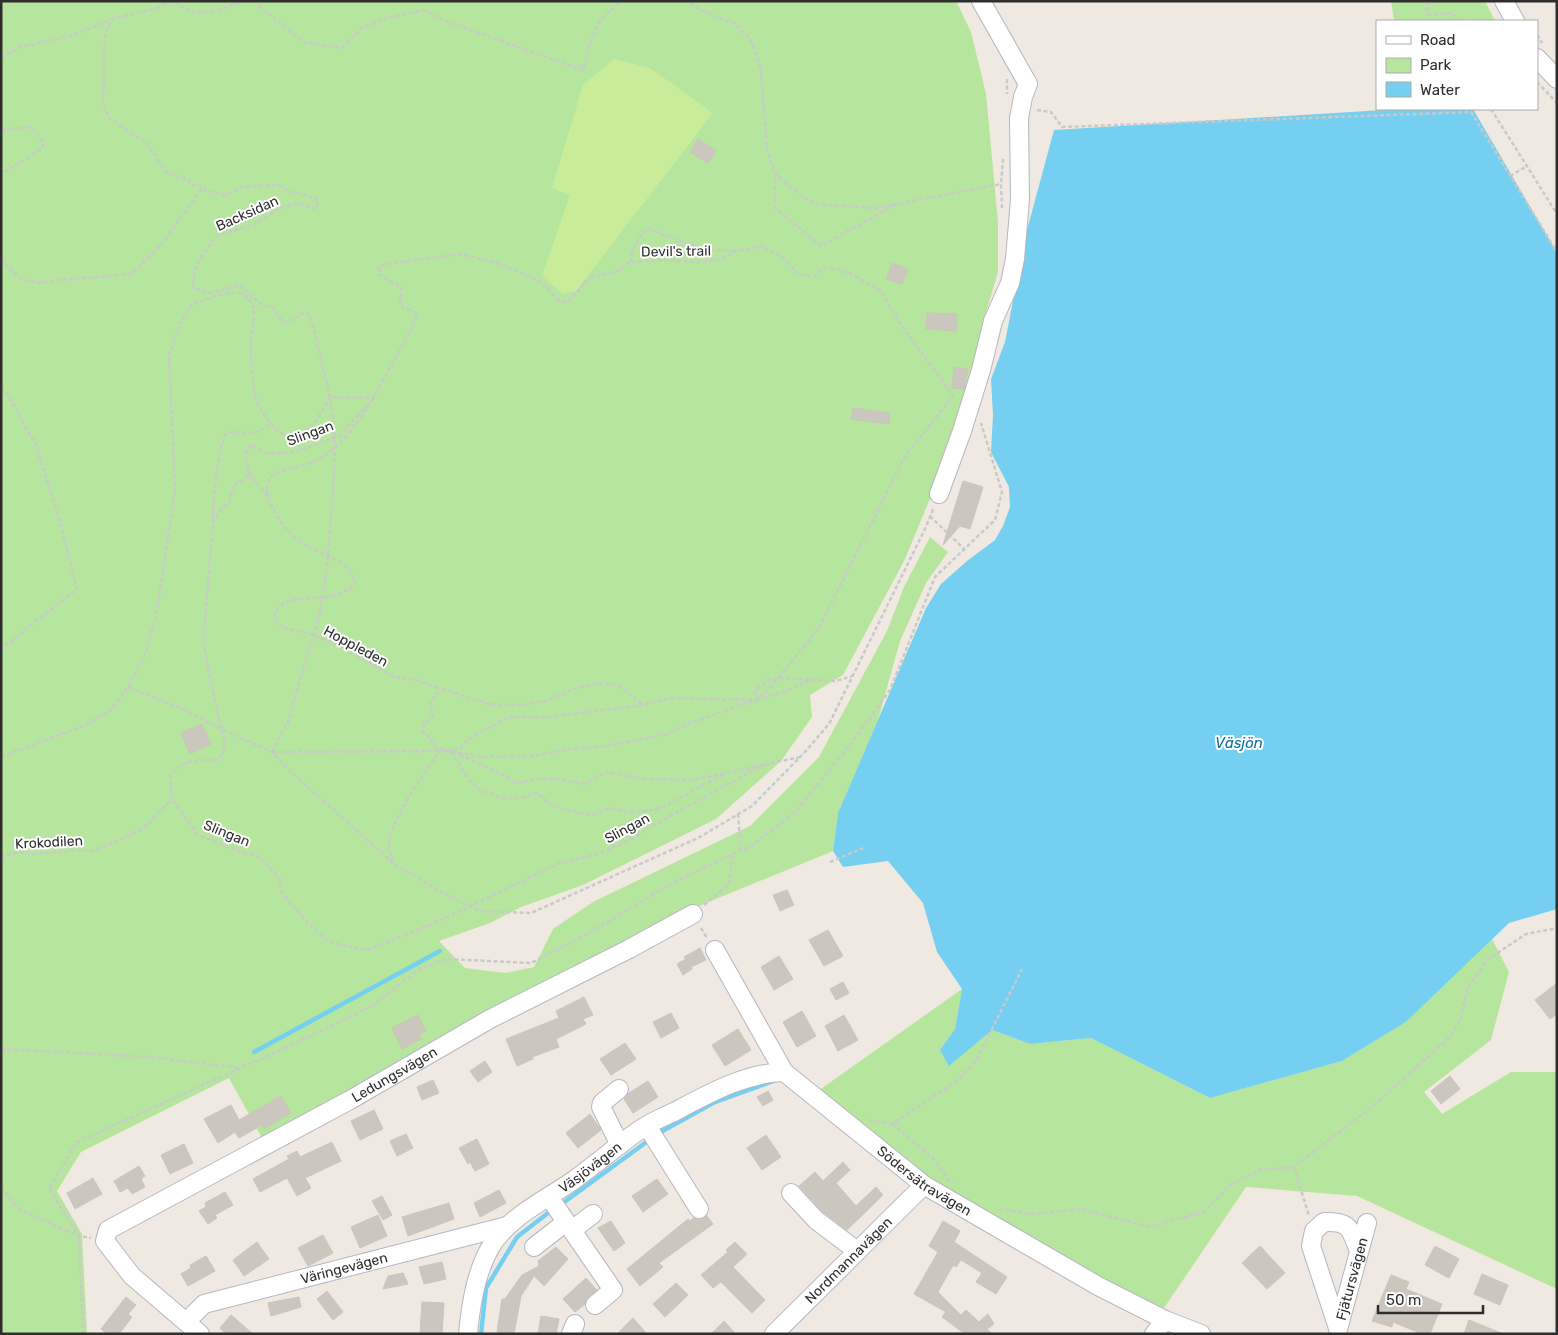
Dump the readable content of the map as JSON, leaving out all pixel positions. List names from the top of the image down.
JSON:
{
  "streets": {
    "street": [
      "Ledungsvägen",
      "Väsjövägen",
      "Södersätravägen",
      "Nordmannavägen",
      "Väringevägen",
      "Fjätursvägen"
    ],
    "path": [
      "Backsidan",
      "Devil's trail",
      "Slingan",
      "Hoppleden",
      "Krokodilen"
    ]
  },
  "crossings": [
    ["Devil's trail", "Slingan"],
    ["Slingan", "Hoppleden"],
    ["Slingan", "Krokodilen"],
    ["Väsjövägen", "Södersätravägen"],
    ["Väsjövägen", "Väringevägen"],
    ["Södersätravägen", "Nordmannavägen"]
  ],
  "water": ["Väsjön"],
  "legend": ["Road", "Park", "Water"],
  "scale_bar": "50 m"
}
